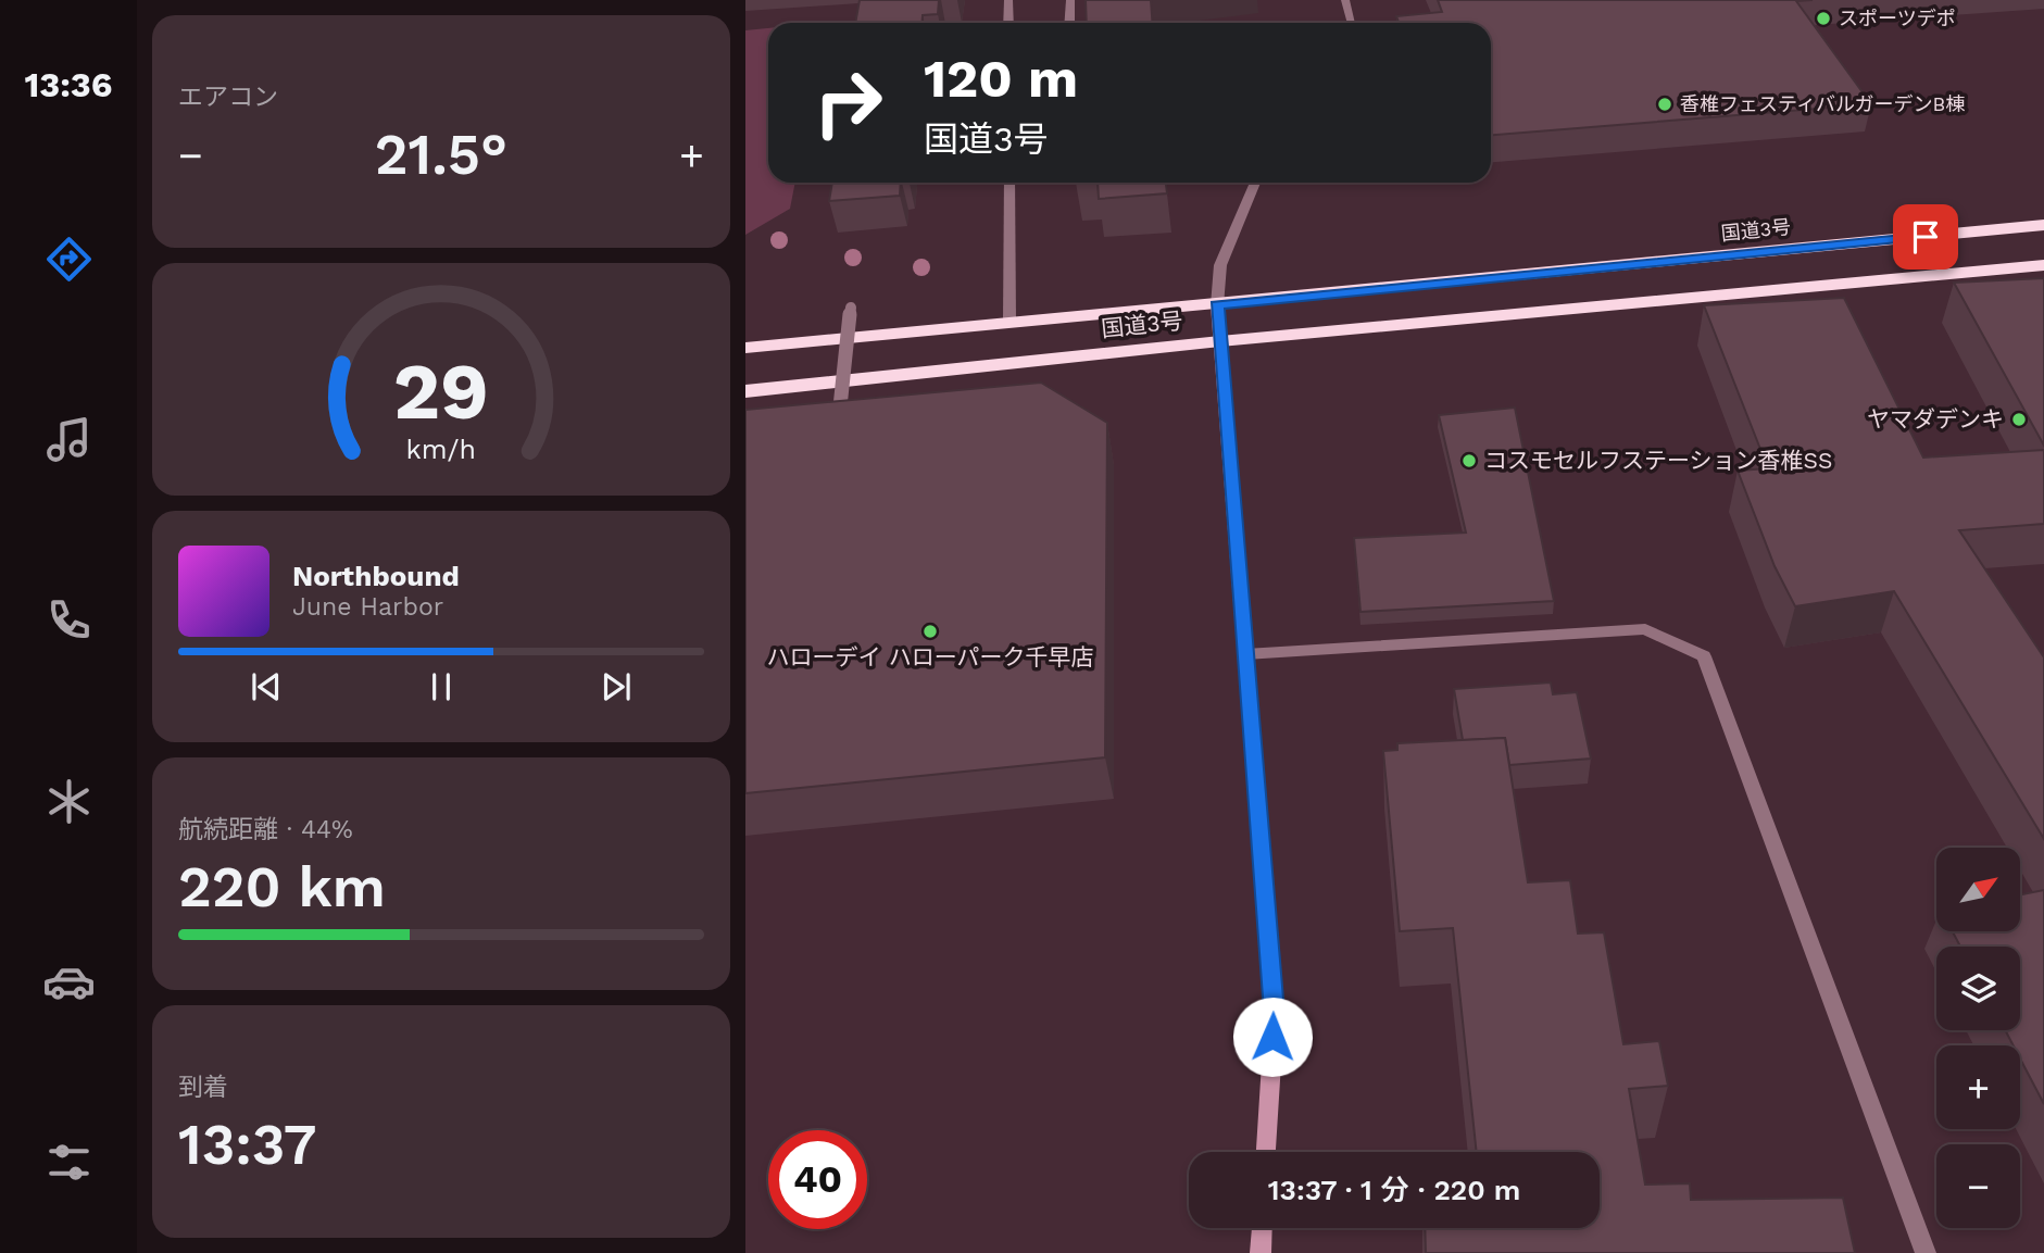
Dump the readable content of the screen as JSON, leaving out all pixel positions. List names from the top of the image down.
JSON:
{
  "streets": {
    "highway": ["国道3号"]
  },
  "places": [
    "スポーツデポ",
    "香椎フェスティバルガーデンB棟",
    "ヤマダデンキ",
    "コスモセルフステーション香椎SS",
    "ハローデイ ハローパーク千早店"
  ],
  "north": "top right",
  "page": {
    "tabs": "13:36",
    "tile": [
      "エアコン",
      ["航続距離 · 44%", "220 km"],
      ["到着", "13:37"]
    ],
    "turn": ["120 m", "国道3号"],
    "heat": ["−", "21.5°", "+"],
    "song": ["Northbound", "June Harbor"],
    "map_buttons": ["+", "−"],
    "limit": "40",
    "trip": "13:37 · 1 分 · 220 m",
    "gauge": ["29", "km/h"]
  }
}
